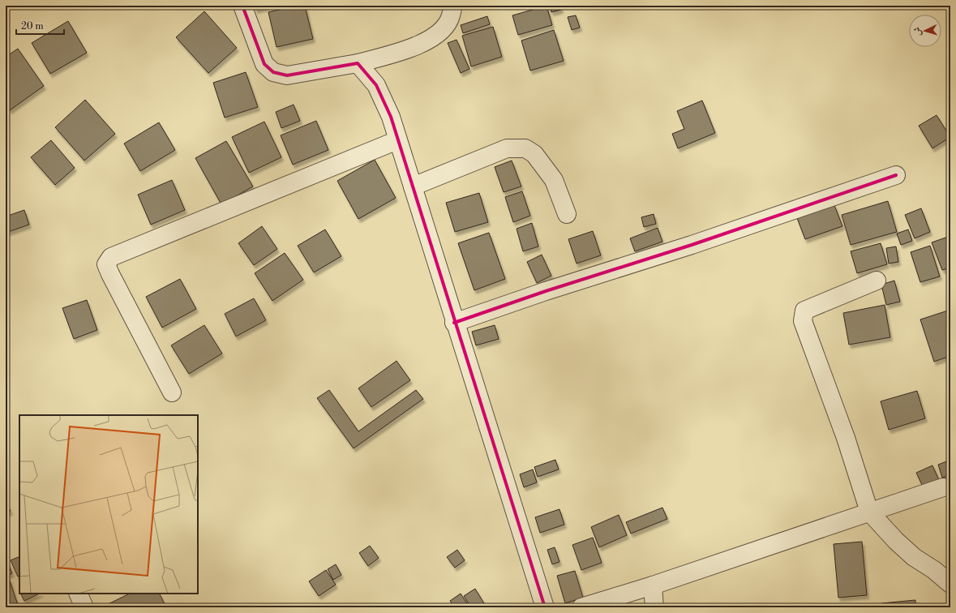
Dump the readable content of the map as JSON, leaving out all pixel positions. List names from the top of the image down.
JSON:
{
  "scale_bar": "20 m",
  "north": "left"
}
